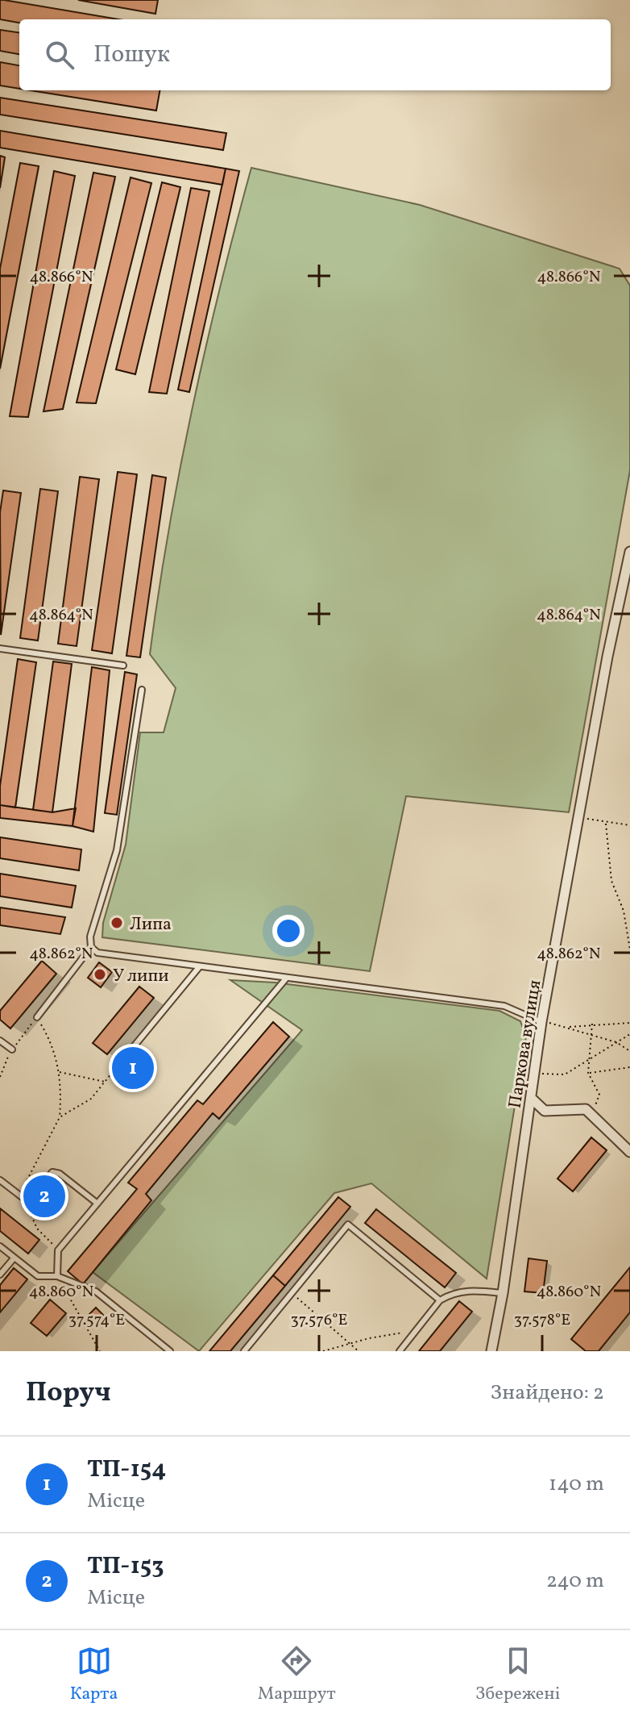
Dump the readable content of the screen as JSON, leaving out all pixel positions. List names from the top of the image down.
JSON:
{
  "streets": {
    "street": ["Паркова вулиця"]
  },
  "places": ["Липа", "У липи"],
  "page": {
    "search": "Пошук",
    "pins": ["1", "2"],
    "heading": ["Поруч", "Знайдено: 2"],
    "list": [
      {
        "mark": "1",
        "name": "ТП-154",
        "note": "Місце",
        "value": "140 m"
      },
      {
        "mark": "2",
        "name": "ТП-153",
        "note": "Місце",
        "value": "240 m"
      }
    ],
    "nav": ["Карта", "Маршрут", "Збережені"]
  },
  "coordinates": [
    "48.866°N",
    "48.864°N",
    "48.862°N",
    "48.860°N",
    "37.574°E",
    "37.576°E",
    "37.578°E"
  ]
}
